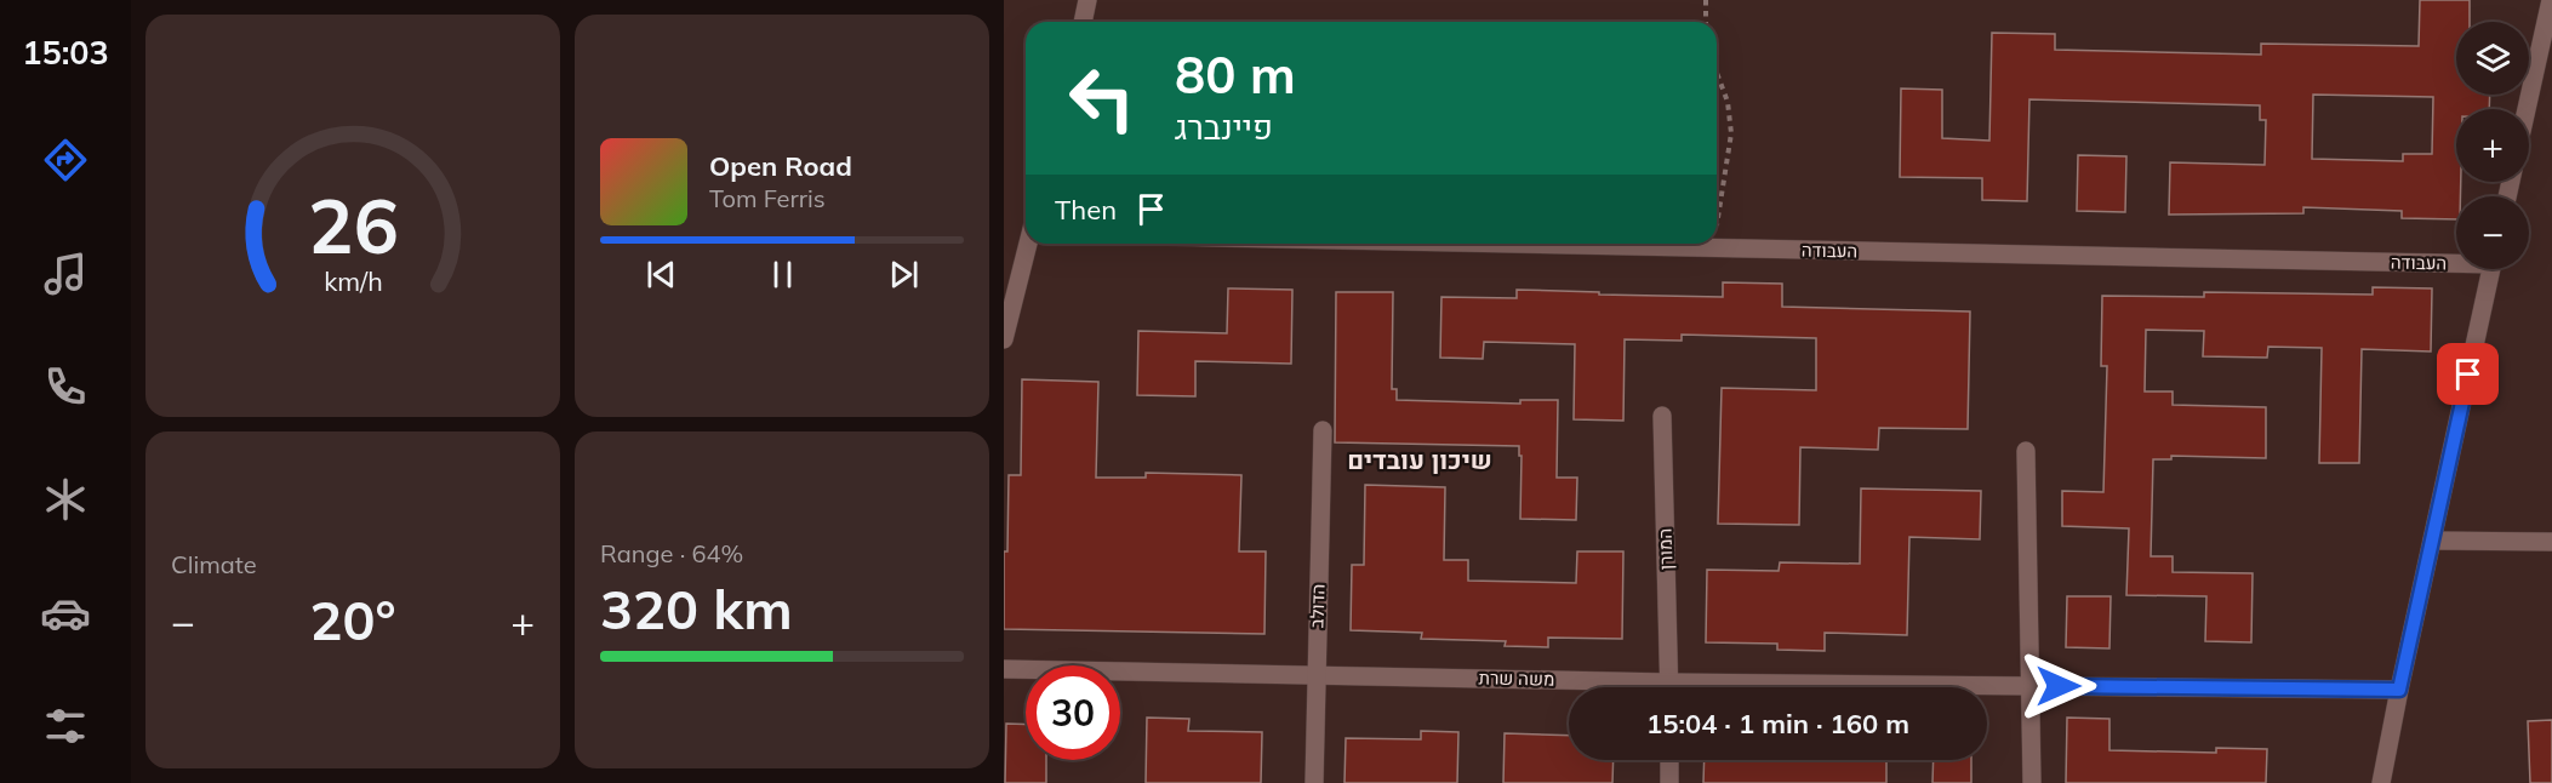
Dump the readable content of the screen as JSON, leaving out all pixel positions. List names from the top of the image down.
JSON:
{
  "streets": {
    "street": [
      "העבודה",
      "המורן",
      "הדולב",
      "משה שרת"
    ]
  },
  "crossings": [
    ["הדולב", "משה שרת"]
  ],
  "districts": ["שיכון עובדים"],
  "page": {
    "tabs": "15:03",
    "map_buttons": ["+", "−"],
    "turn": ["80 m", "פיינברג"],
    "song": ["Open Road", "Tom Ferris"],
    "then": "Then",
    "tile": [
      "Climate",
      ["Range · 64%", "320 km"]
    ],
    "heat": ["−", "20°", "+"],
    "limit": "30",
    "trip": "15:04 · 1 min · 160 m",
    "gauge": ["26", "km/h"]
  }
}
